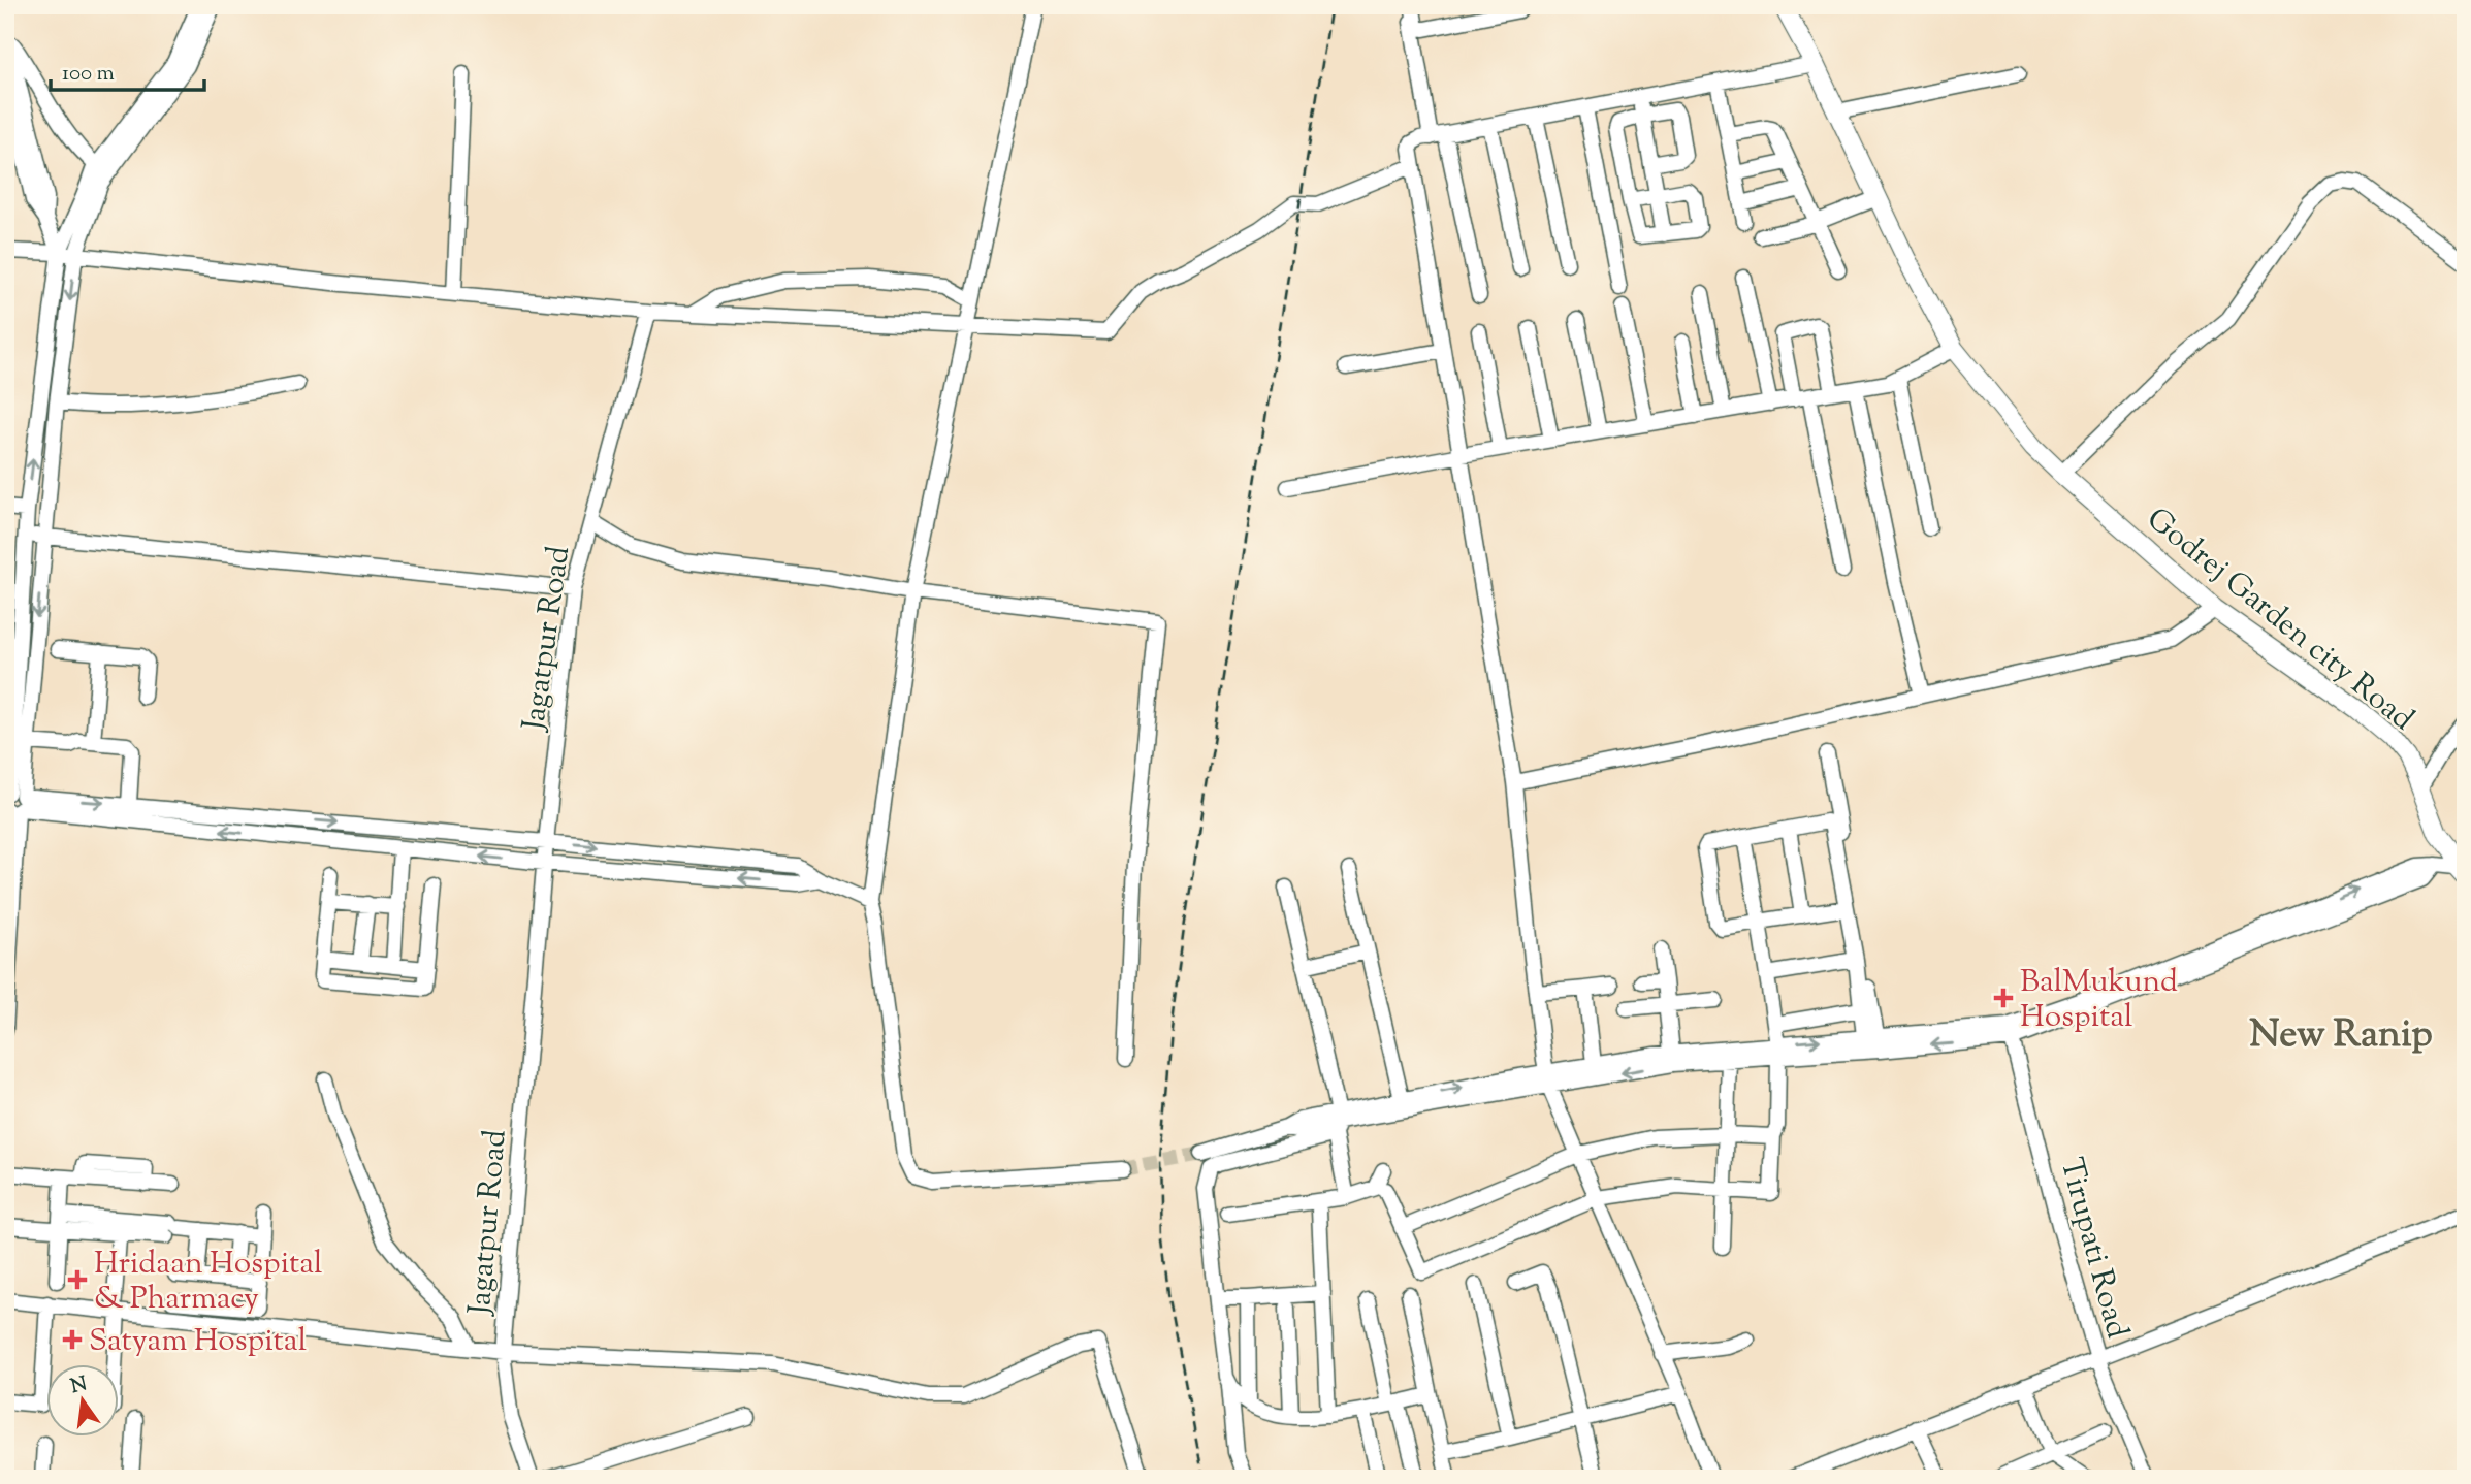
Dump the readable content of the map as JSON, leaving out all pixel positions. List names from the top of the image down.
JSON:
{
  "streets": {
    "main road": ["Godrej Garden city Road"],
    "street": ["Jagatpur Road", "Tirupati Road"]
  },
  "districts": ["New Ranip"],
  "places": {
    "health": ["BalMukund Hospital", "Hridaan Hospital & Pharmacy", "Satyam Hospital"]
  },
  "scale_bar": "100 m",
  "north": "top"
}
